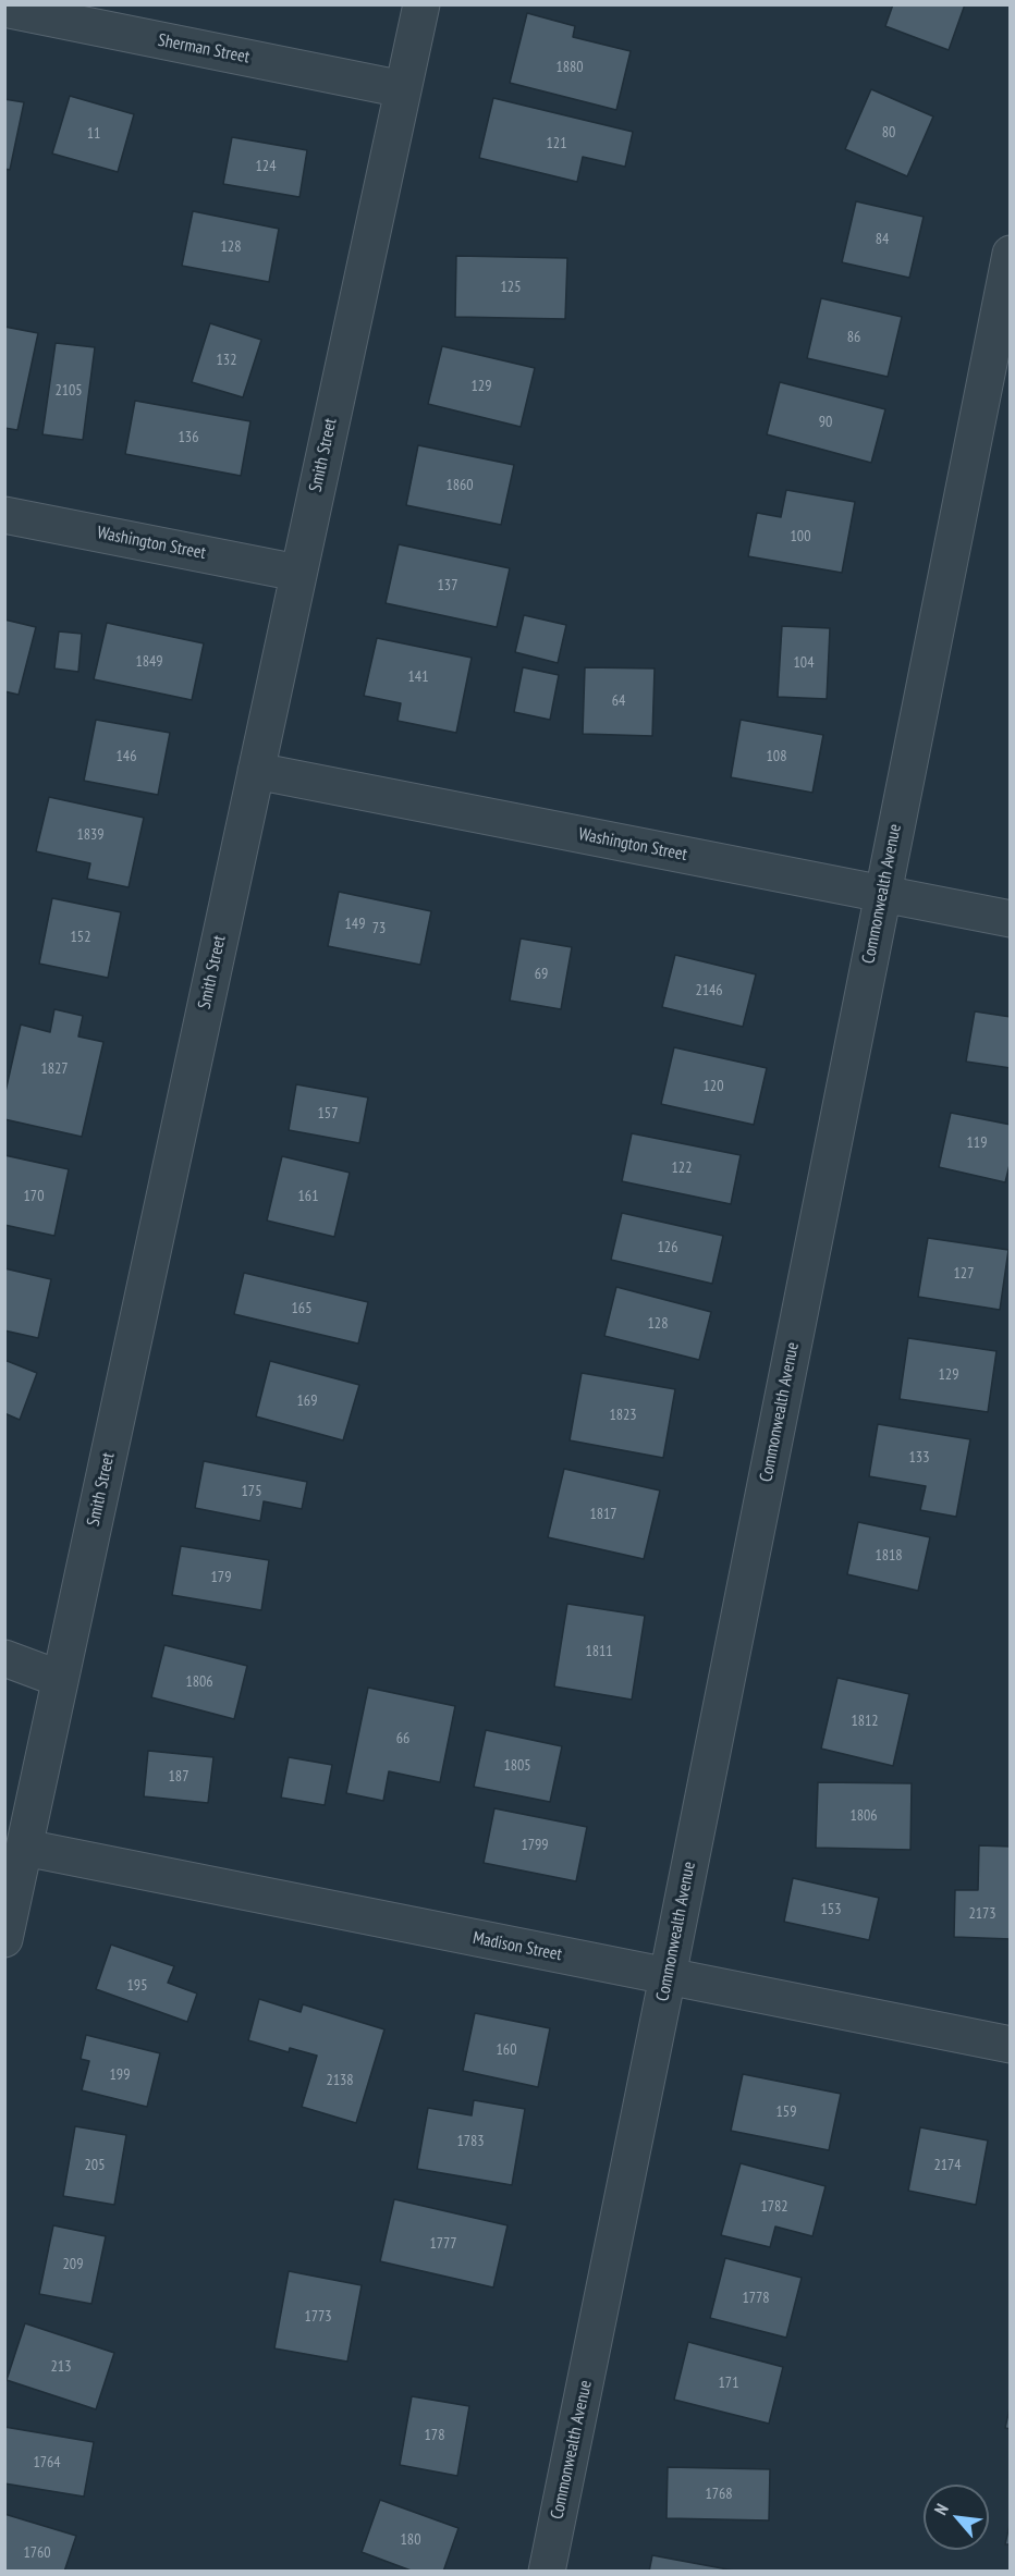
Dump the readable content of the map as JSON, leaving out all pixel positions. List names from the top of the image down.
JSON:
{
  "streets": {
    "street": [
      "Sherman Street",
      "Smith Street",
      "Washington Street",
      "Commonwealth Avenue",
      "Madison Street"
    ]
  },
  "crossings": [
    ["Sherman Street", "Smith Street"],
    ["Smith Street", "Washington Street"],
    ["Smith Street", "Madison Street"],
    ["Washington Street", "Commonwealth Avenue"],
    ["Commonwealth Avenue", "Madison Street"]
  ],
  "house_numbers": [
    "1880",
    "80",
    "11",
    "121",
    "124",
    "84",
    "128",
    "125",
    "86",
    "132",
    "129",
    "2105",
    "90",
    "136",
    "1860",
    "100",
    "137",
    "1849",
    "104",
    "141",
    "64",
    "146",
    "108",
    "1839",
    "149",
    "73",
    "152",
    "69",
    "2146",
    "1827",
    "120",
    "157",
    "119",
    "122",
    "170",
    "161",
    "126",
    "127",
    "165",
    "128",
    "129",
    "169",
    "1823",
    "133",
    "175",
    "1817",
    "1818",
    "179",
    "1811",
    "1806",
    "1812",
    "66",
    "1805",
    "187",
    "1806",
    "1799",
    "153",
    "2173",
    "195",
    "160",
    "199",
    "2138",
    "159",
    "1783",
    "205",
    "2174",
    "1782",
    "1777",
    "209",
    "1778",
    "1773",
    "213",
    "171",
    "178",
    "1764",
    "1768",
    "180",
    "1760"
  ],
  "north": "top left"
}
